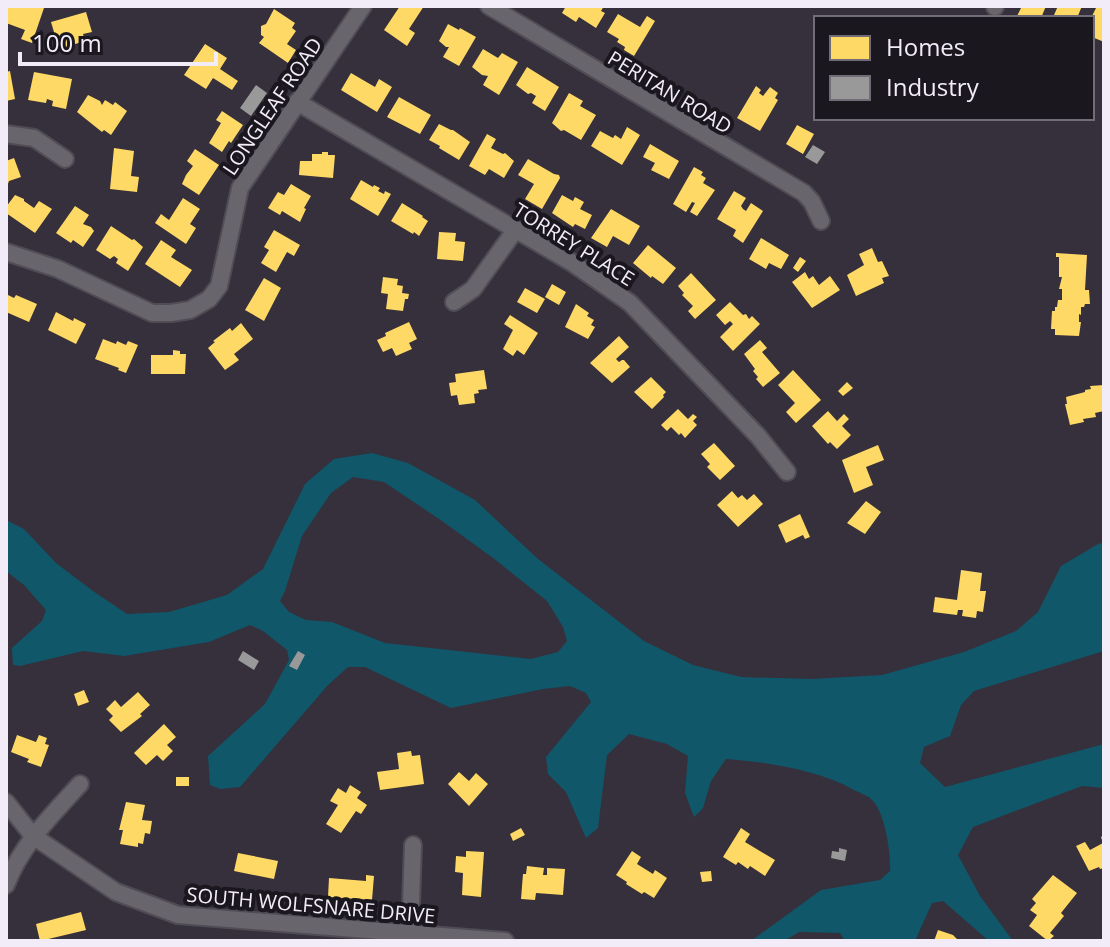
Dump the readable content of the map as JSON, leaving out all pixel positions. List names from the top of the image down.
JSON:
{
  "streets": {
    "street": [
      "PERITAN ROAD",
      "LONGLEAF ROAD",
      "TORREY PLACE",
      "SOUTH WOLFSNARE DRIVE"
    ]
  },
  "crossings": [
    ["LONGLEAF ROAD", "TORREY PLACE"]
  ],
  "legend": ["Homes", "Industry"],
  "scale_bar": "100 m"
}
